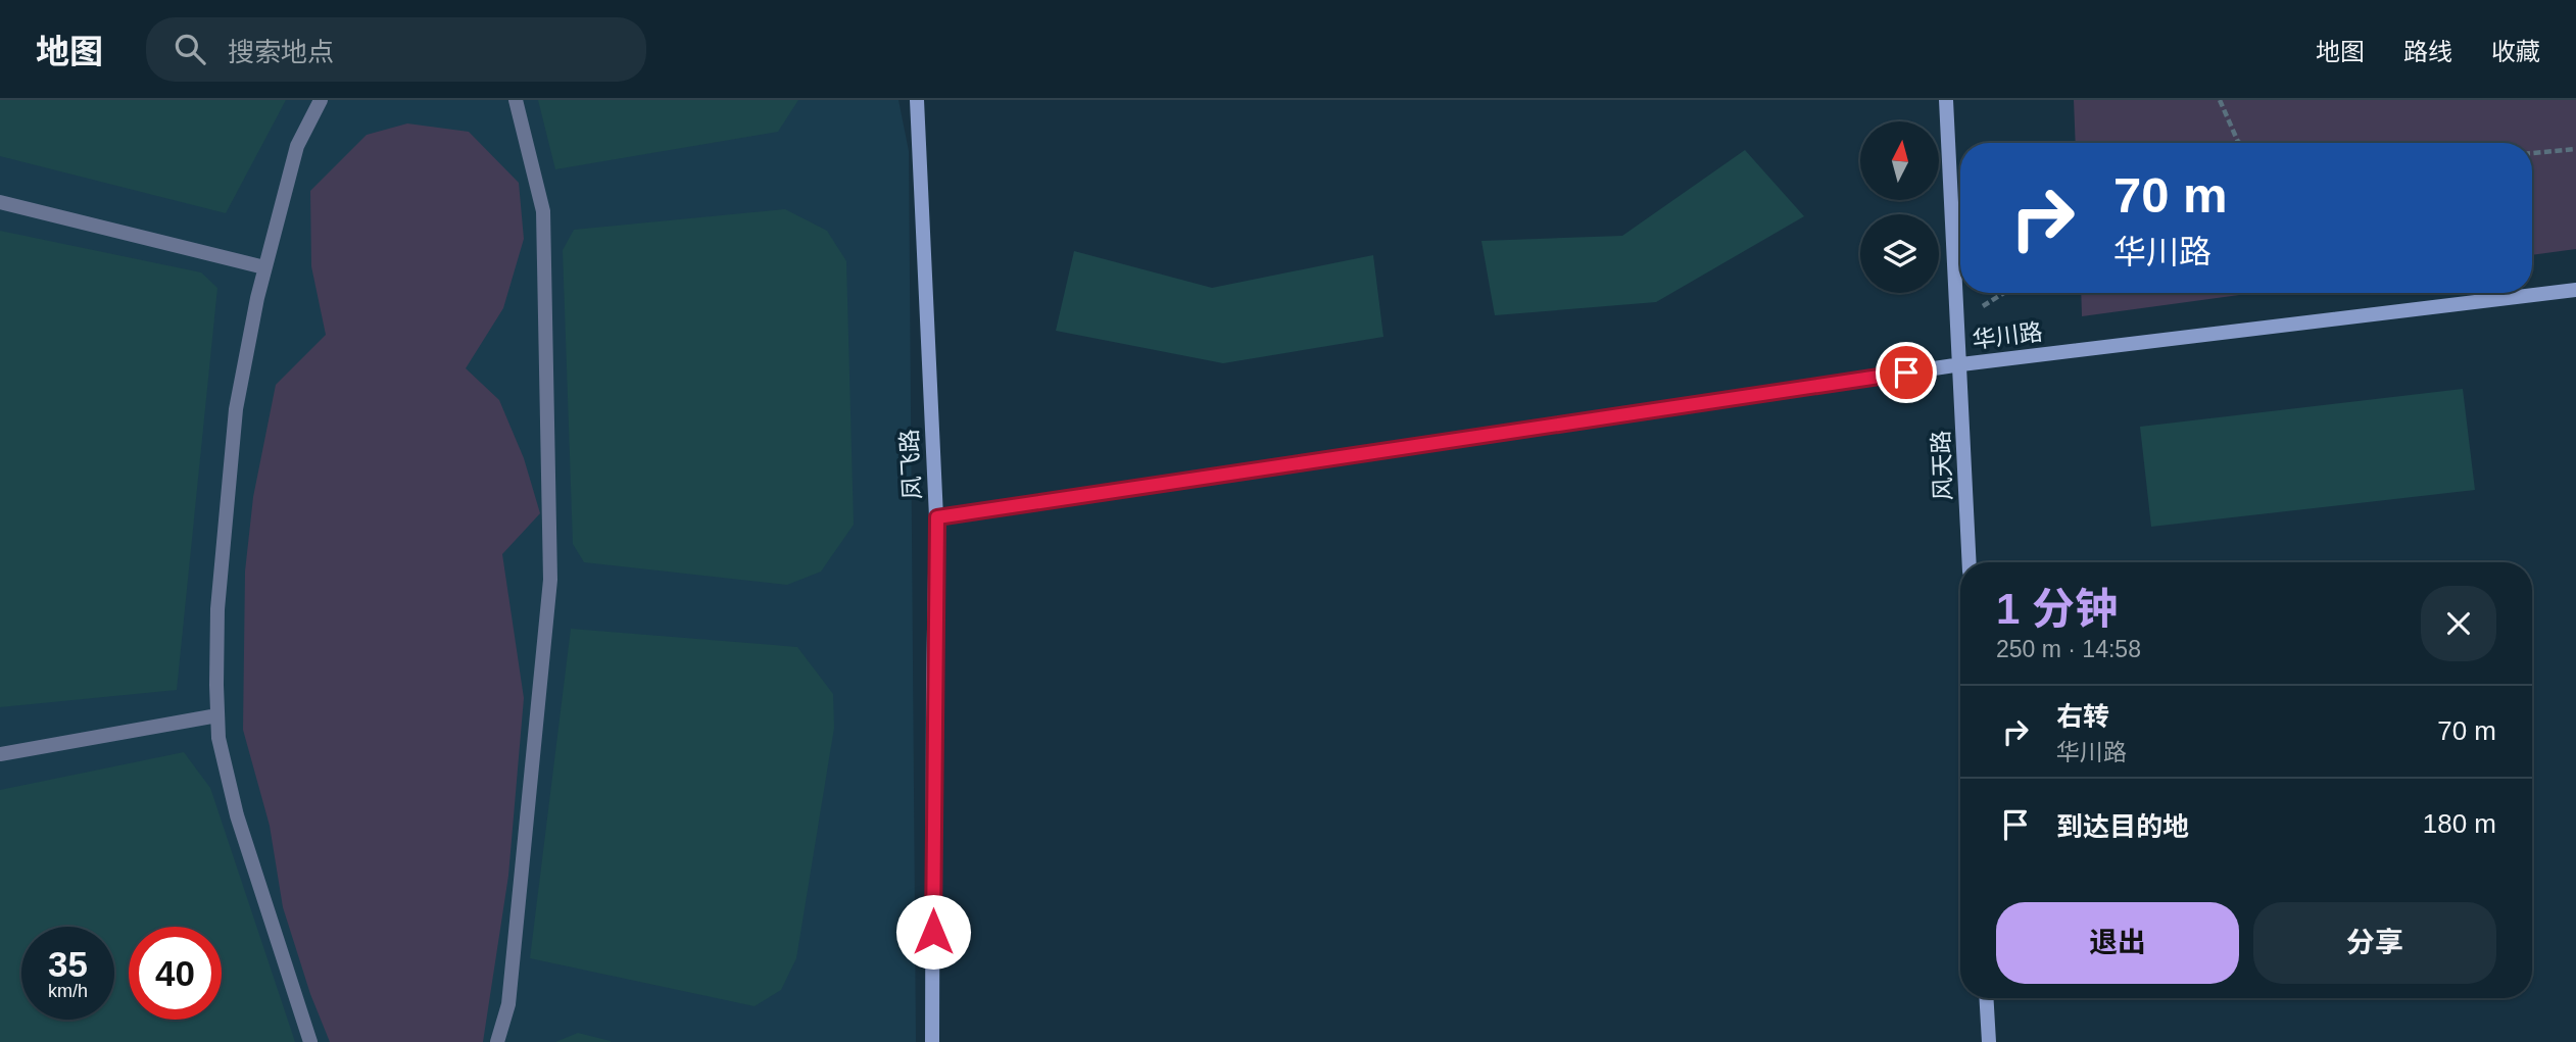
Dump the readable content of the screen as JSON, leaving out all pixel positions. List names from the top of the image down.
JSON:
{
  "streets": {
    "street": ["华川路", "凤飞路", "风天路"]
  },
  "crossings": [
    ["华川路", "凤飞路"],
    ["华川路", "风天路"]
  ],
  "north": "top",
  "page": {
    "header": "地图",
    "search": "搜索地点",
    "nav": ["地图", "路线", "收藏"],
    "turn": ["70 m", "华川路"],
    "heading": ["1 分钟", "250 m · 14:58"],
    "list": [
      {
        "name": "右转",
        "note": "华川路",
        "value": "70 m"
      },
      {
        "name": "到达目的地",
        "value": "180 m"
      }
    ],
    "buttons": ["退出", "分享"],
    "speed": "35 km/h",
    "limit": "40"
  }
}
